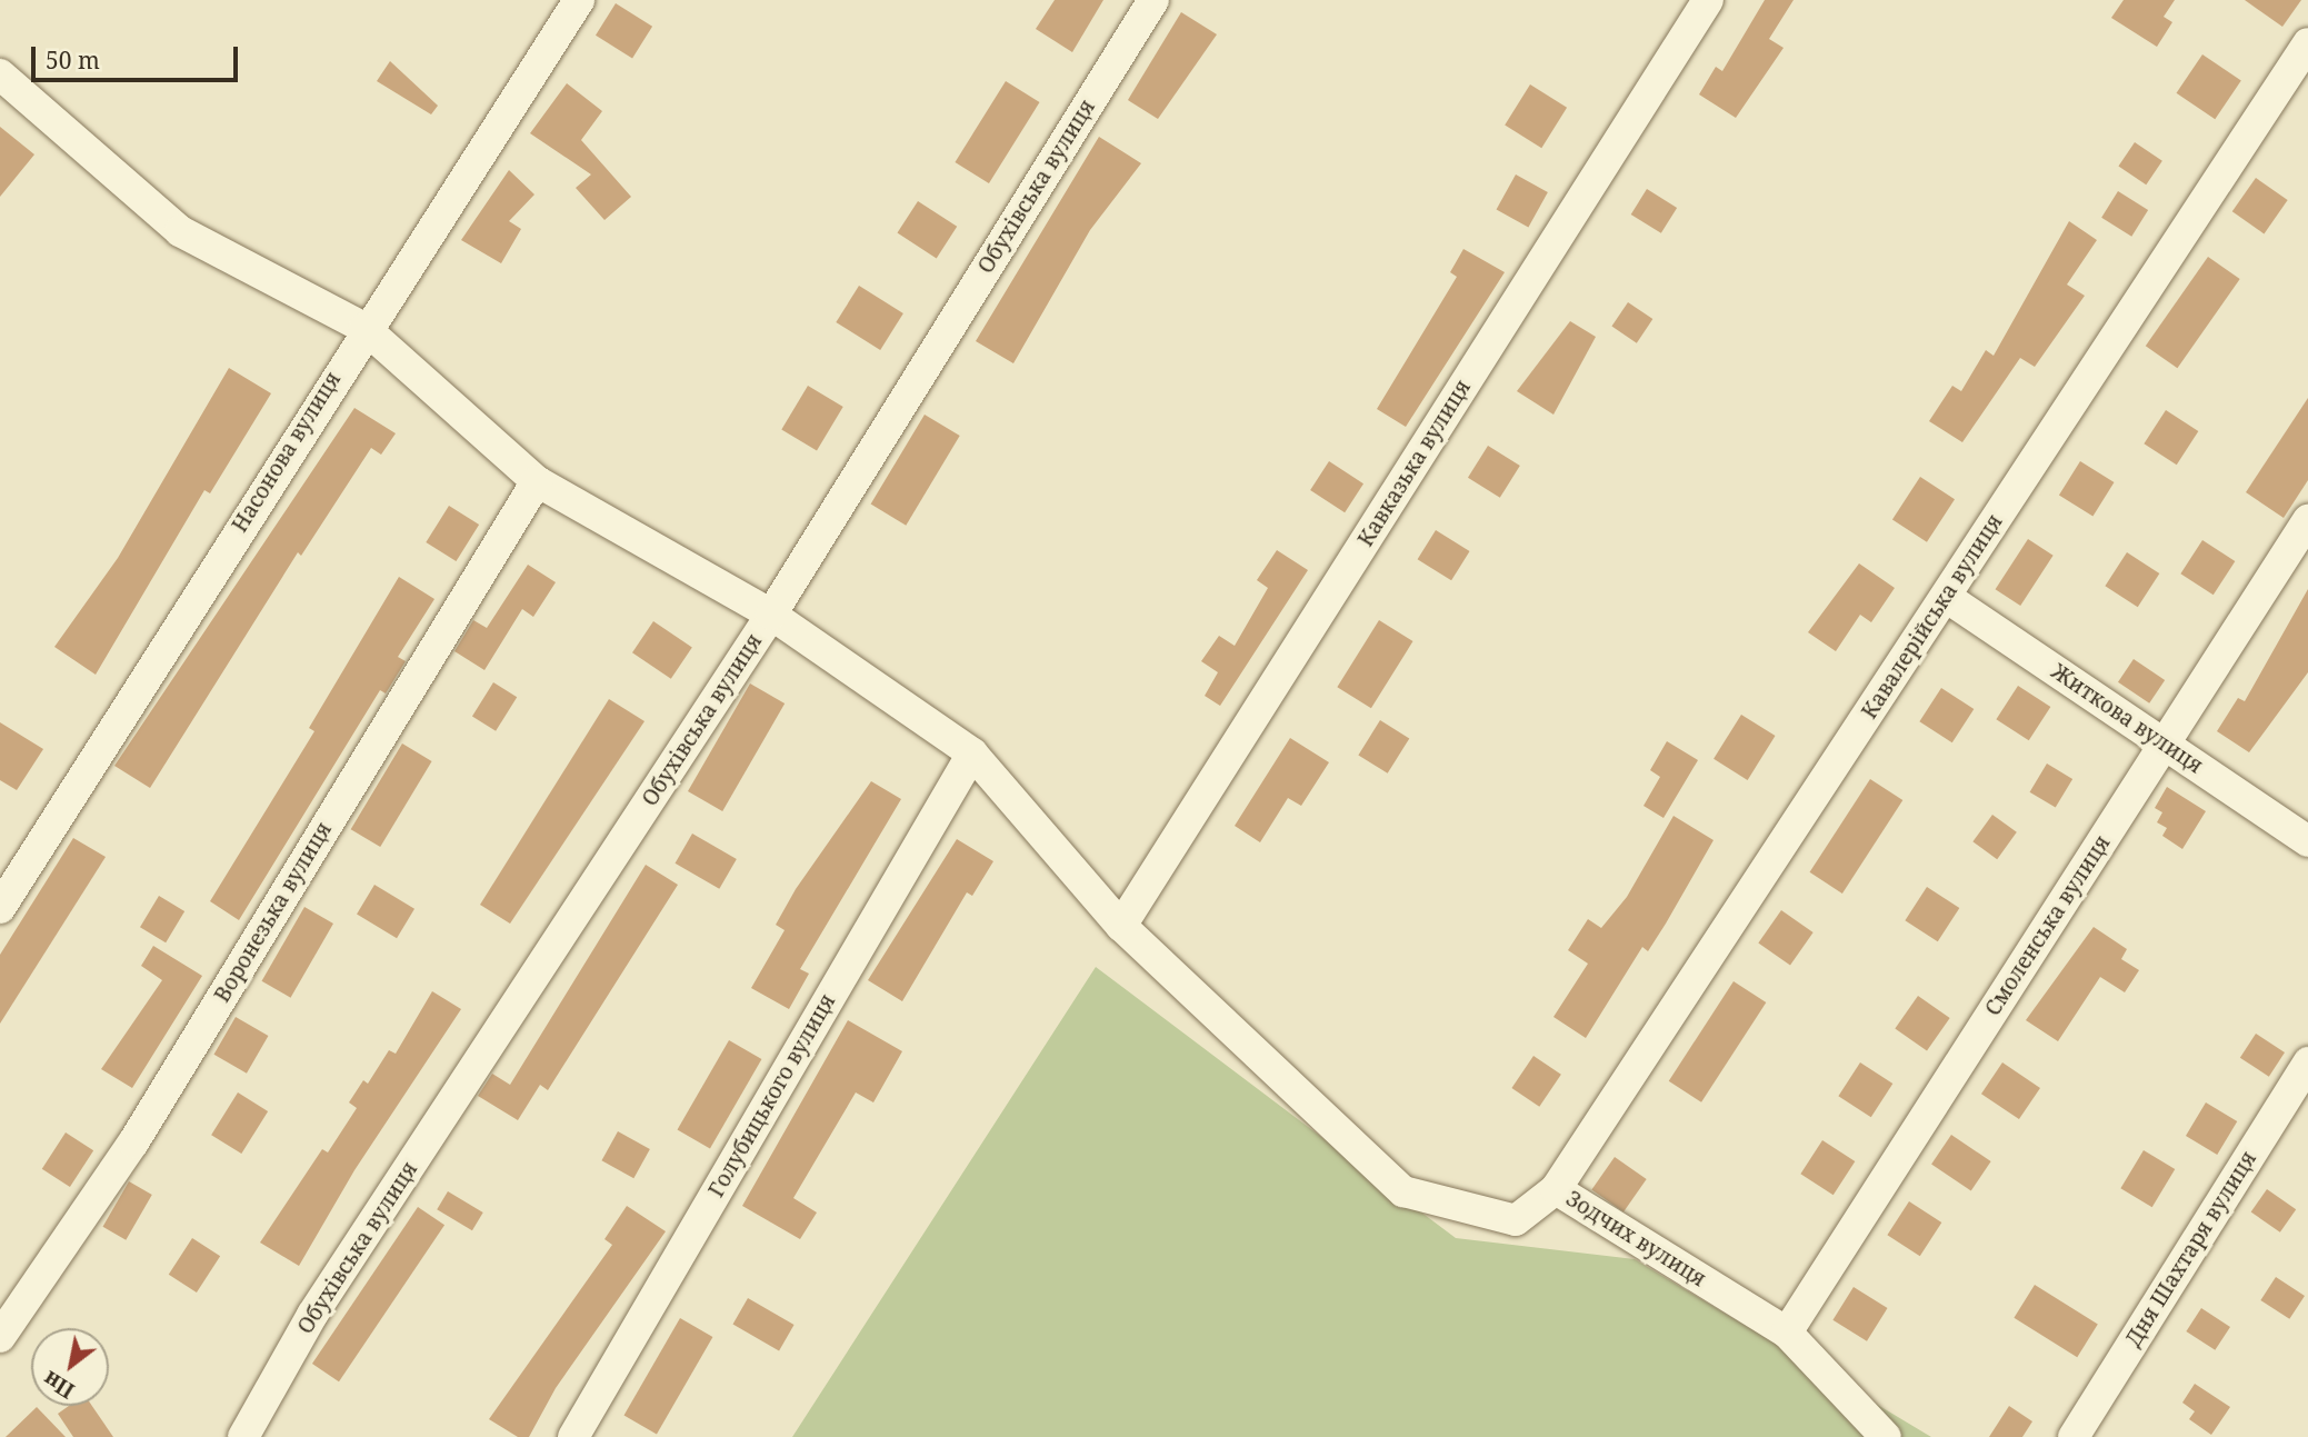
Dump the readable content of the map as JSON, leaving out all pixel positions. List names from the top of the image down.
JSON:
{
  "streets": {
    "street": [
      "Обухівська вулиця",
      "Насонова вулиця",
      "Кавказька вулиця",
      "Кавалерійська вулиця",
      "Житкова вулиця",
      "Воронезька вулиця",
      "Смоленська вулиця",
      "Голубицького вулиця",
      "Зодчих вулиця",
      "Дня Шахтаря вулиця"
    ]
  },
  "crossings": [
    ["Кавказька вулиця", "Зодчих вулиця"],
    ["Кавалерійська вулиця", "Житкова вулиця"],
    ["Кавалерійська вулиця", "Зодчих вулиця"],
    ["Житкова вулиця", "Смоленська вулиця"],
    ["Смоленська вулиця", "Зодчих вулиця"]
  ],
  "scale_bar": "50 m",
  "north": "bottom left"
}
